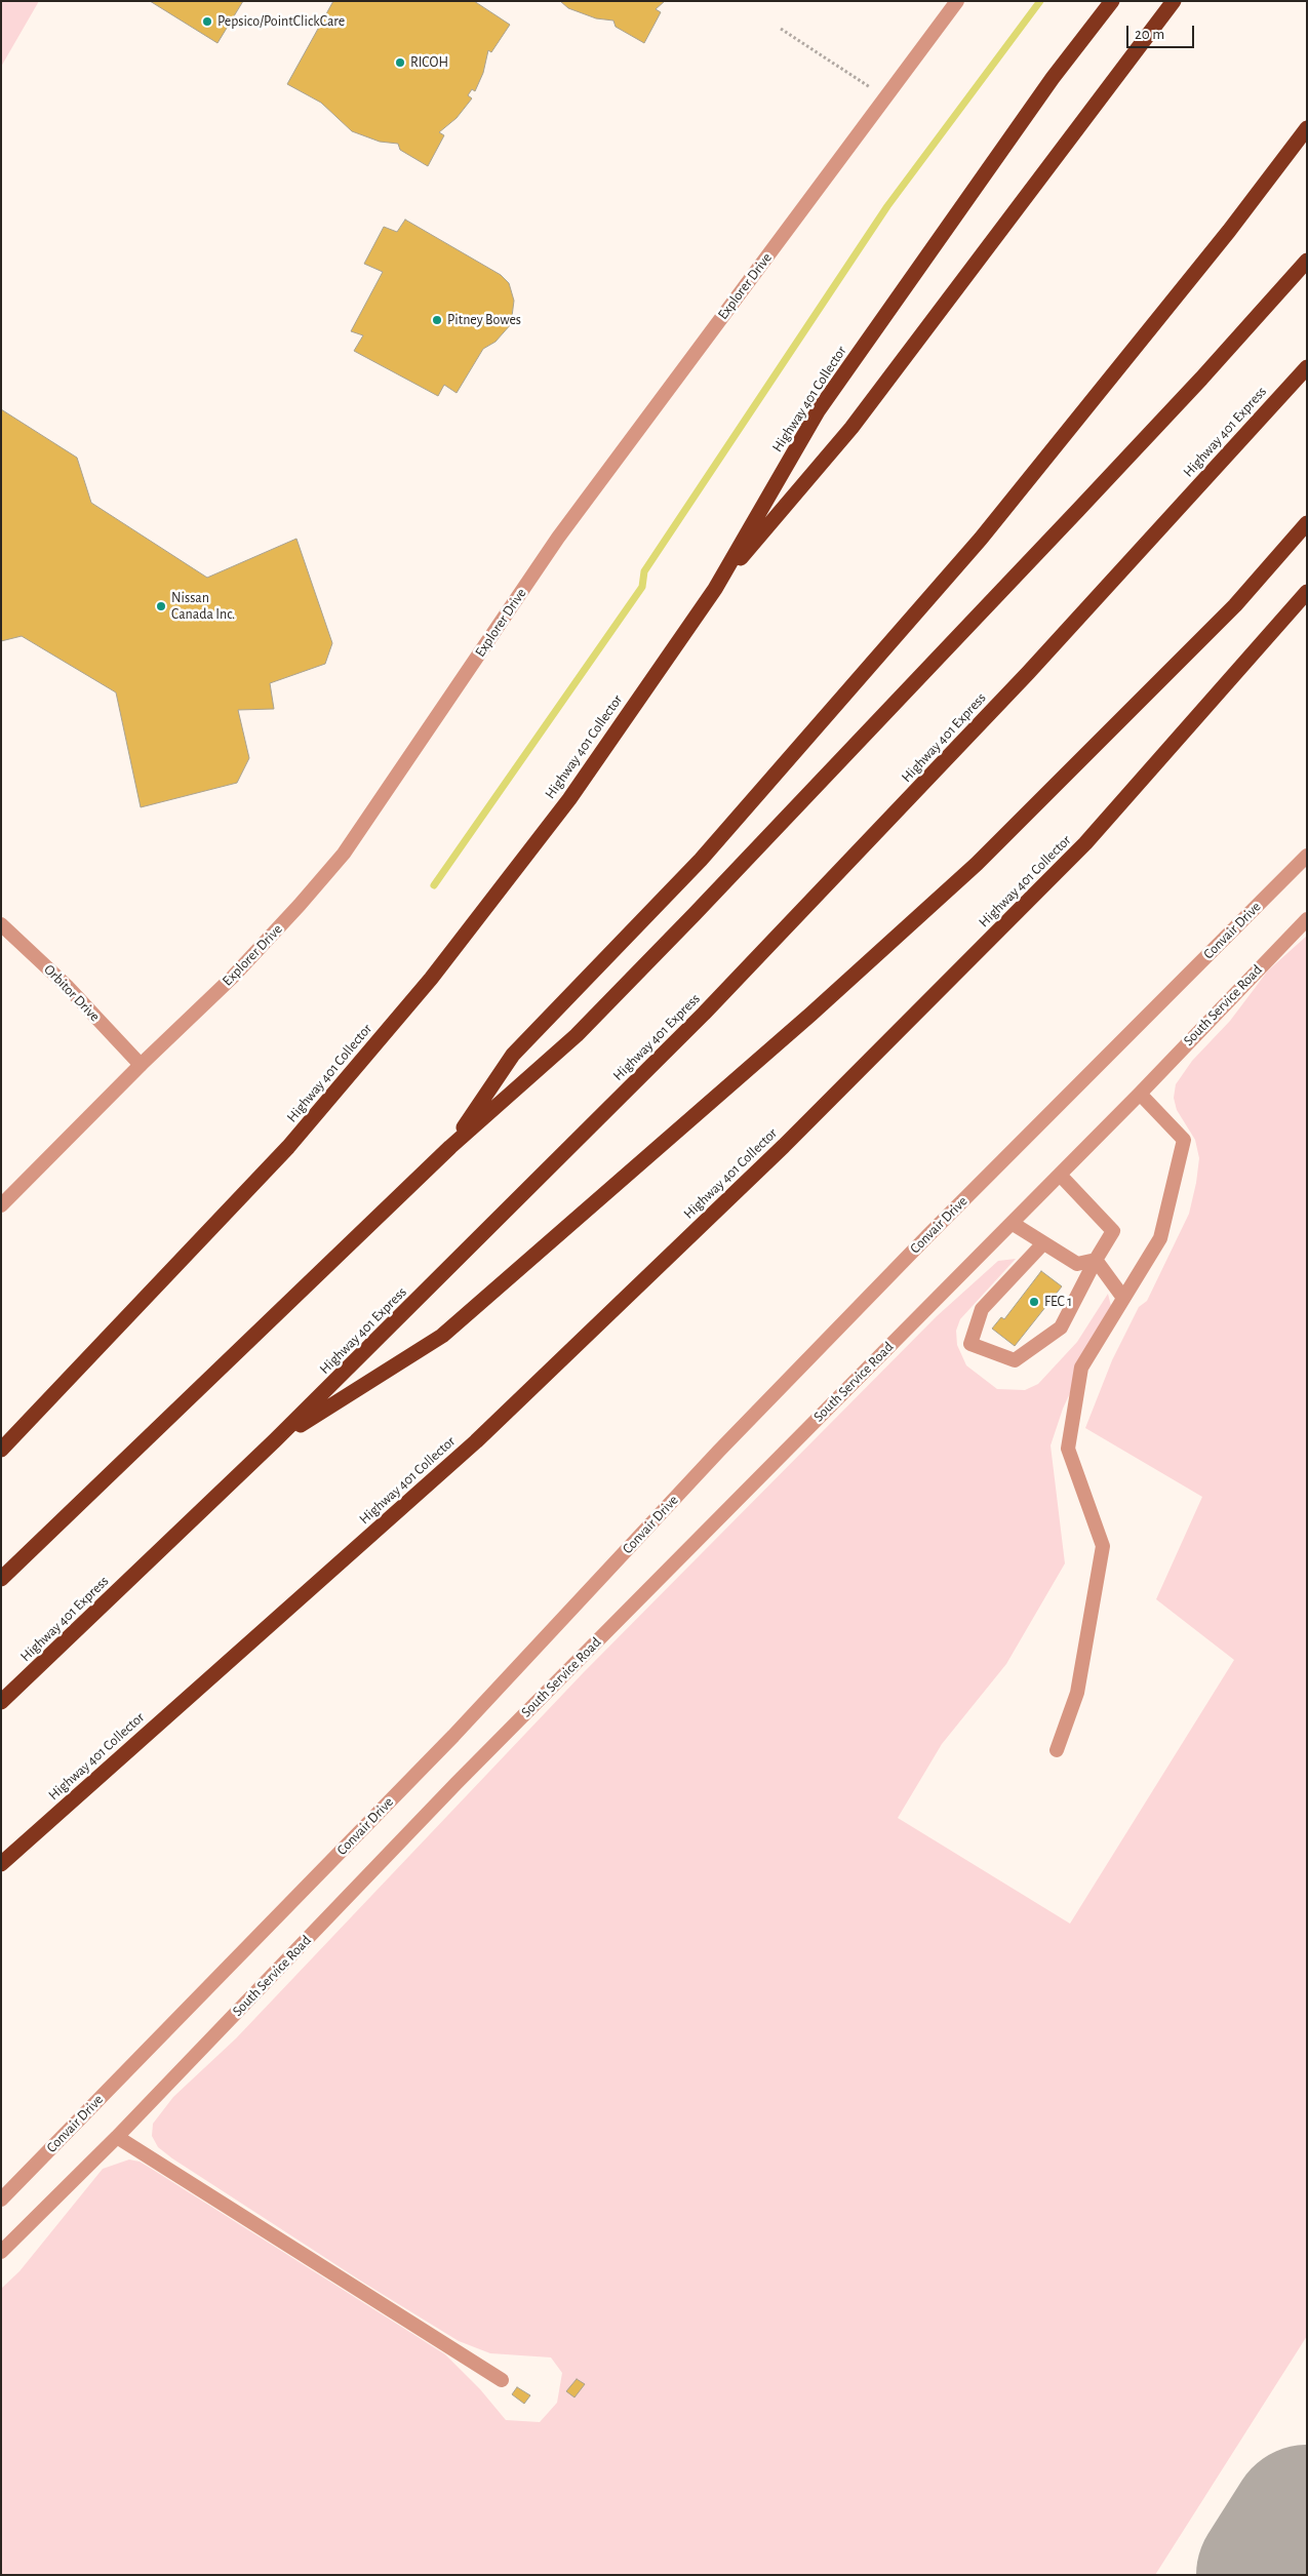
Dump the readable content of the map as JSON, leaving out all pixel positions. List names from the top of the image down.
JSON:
{
  "streets": {
    "highway": ["Highway 401 Collector", "Highway 401 Express"],
    "street": [
      "Explorer Drive",
      "Convair Drive",
      "Orbitor Drive",
      "South Service Road"
    ]
  },
  "crossings": [
    ["Explorer Drive", "Orbitor Drive"]
  ],
  "places": [
    "Pepsico/PointClickCare",
    "RICOH",
    "Pitney Bowes",
    "Nissan Canada Inc.",
    "FEC 1"
  ],
  "scale_bar": "20 m"
}
